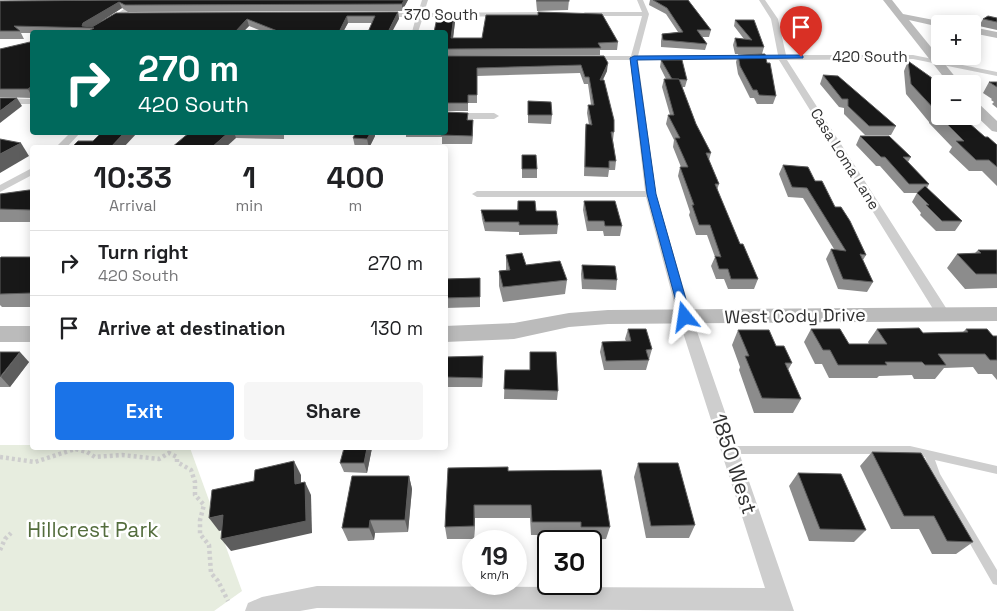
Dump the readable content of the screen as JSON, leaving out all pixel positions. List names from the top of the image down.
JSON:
{
  "streets": {
    "street": [
      "370 South",
      "420 South",
      "Casa Loma Lane",
      "West Cody Drive",
      "1850 West"
    ]
  },
  "crossings": [
    ["420 South", "Casa Loma Lane"],
    ["420 South", "1850 West"],
    ["Casa Loma Lane", "West Cody Drive"],
    ["West Cody Drive", "1850 West"]
  ],
  "parks": ["Hillcrest Park"],
  "page": {
    "map_buttons": ["+", "−"],
    "turn": ["270 m", "420 South"],
    "eta": [
      "10:33",
      "Arrival",
      "1",
      "min",
      "400",
      "m"
    ],
    "list": [
      {
        "name": "Turn right",
        "note": "420 South",
        "value": "270 m"
      },
      {
        "name": "Arrive at destination",
        "value": "130 m"
      }
    ],
    "buttons": ["Exit", "Share"],
    "speed": "19 km/h",
    "limit": "30"
  }
}
